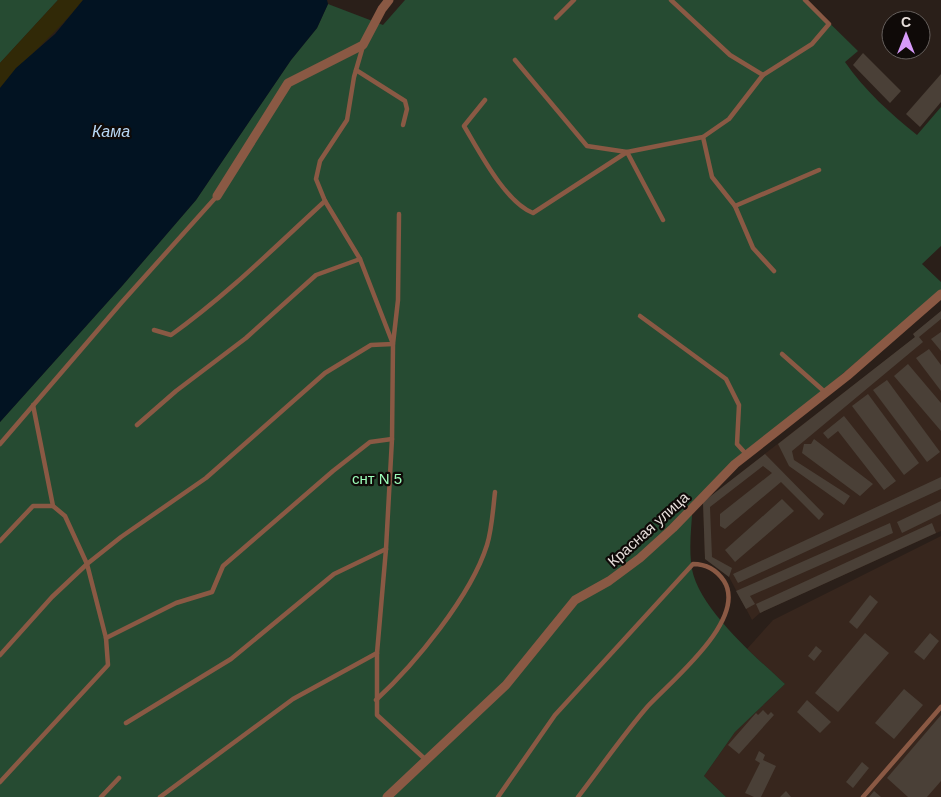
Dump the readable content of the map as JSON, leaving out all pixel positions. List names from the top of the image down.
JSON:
{
  "streets": {
    "street": ["Красная улица"]
  },
  "water": ["Кама"],
  "parks": ["снт N 5"],
  "north": "top"
}
